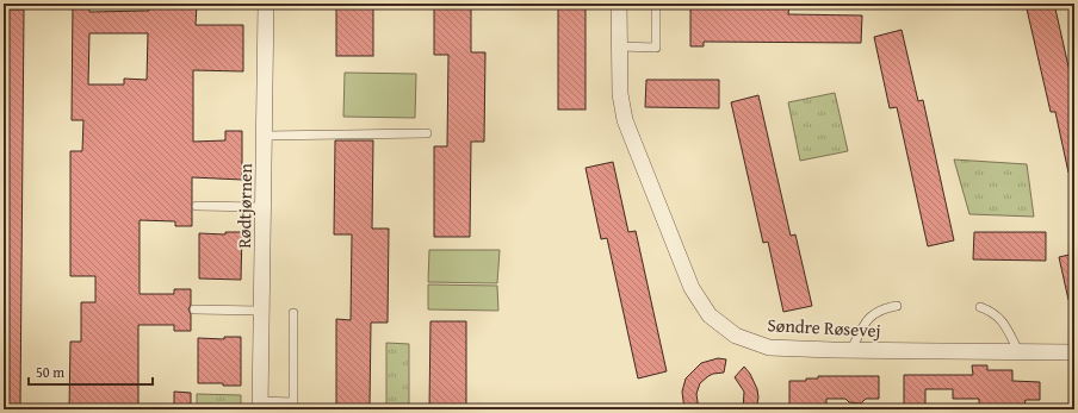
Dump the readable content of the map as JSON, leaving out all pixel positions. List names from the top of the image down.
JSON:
{
  "streets": {
    "street": ["Rødtjørnen", "Søndre Røsevej"]
  },
  "scale_bar": "50 m"
}
